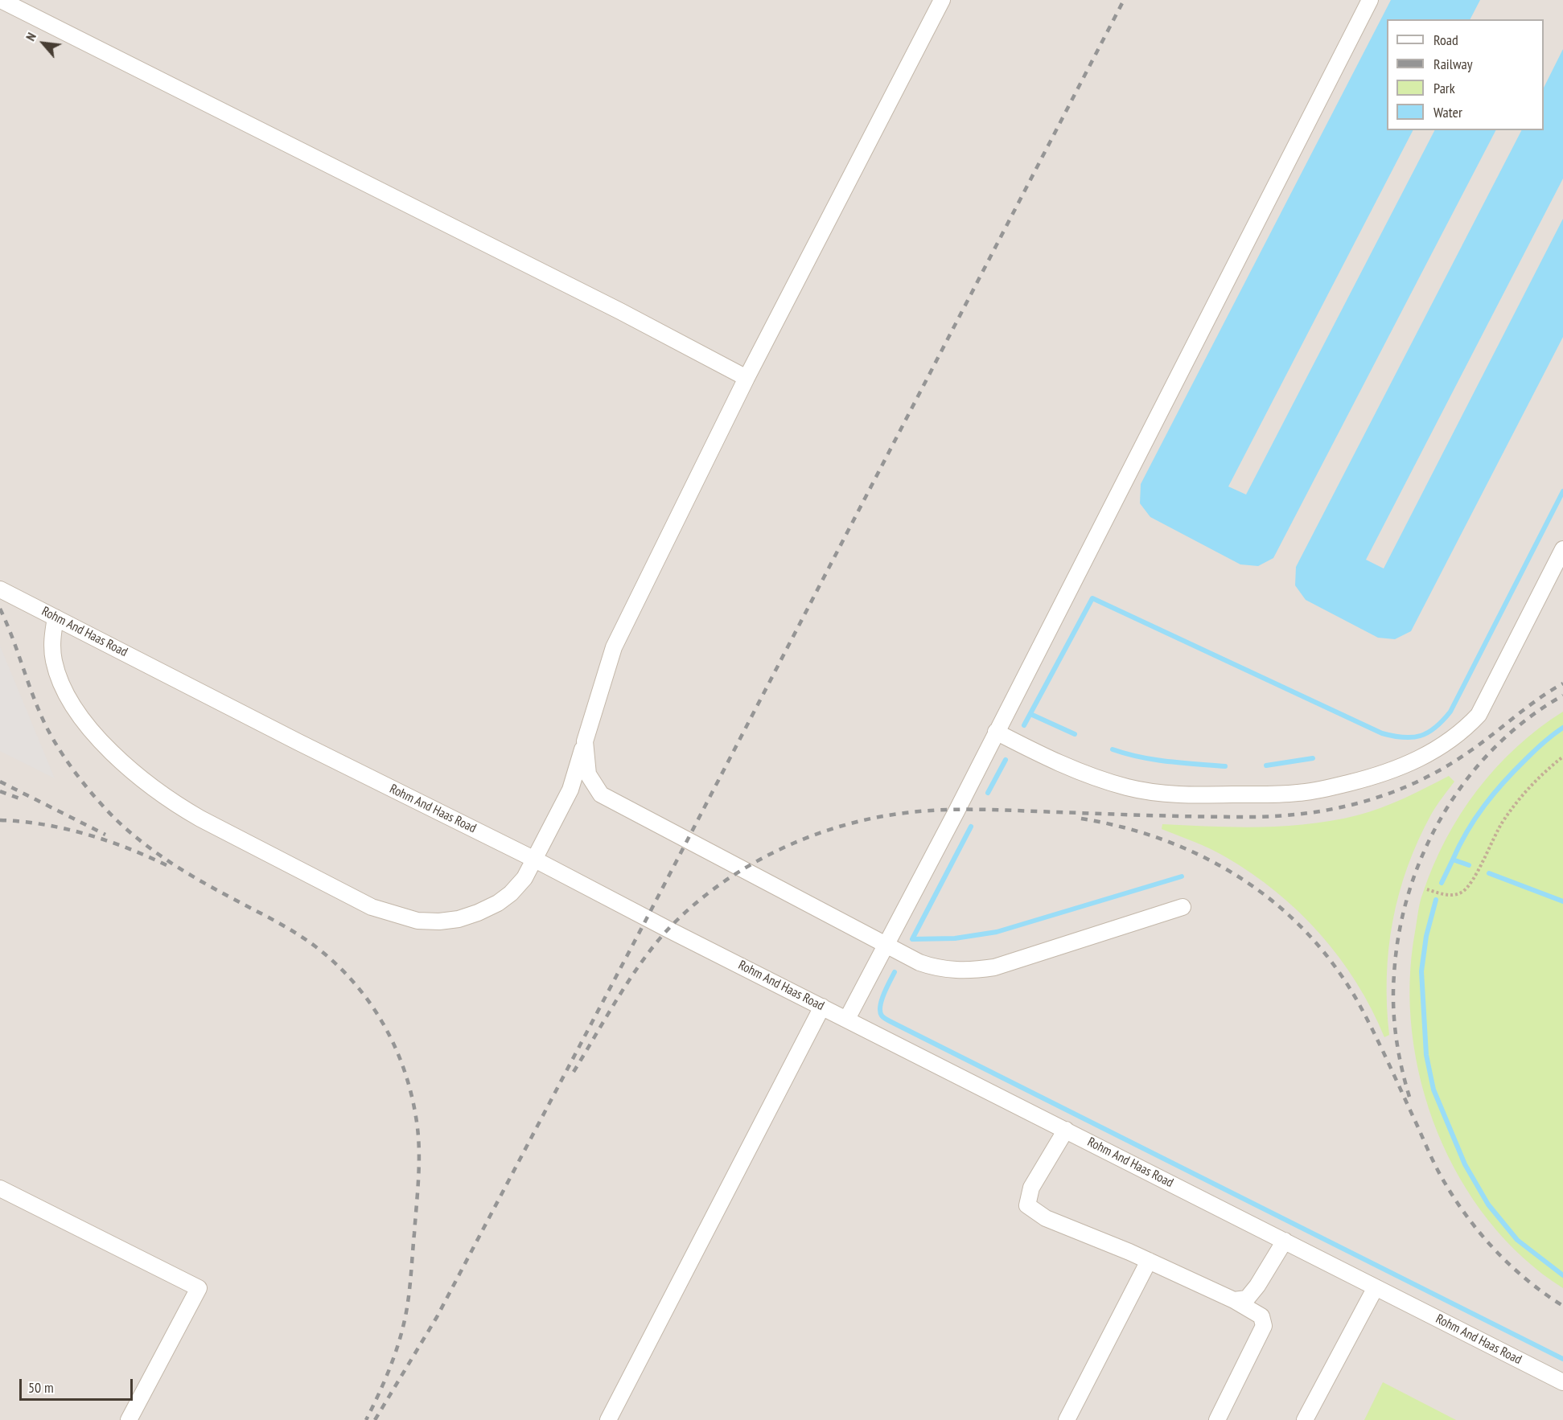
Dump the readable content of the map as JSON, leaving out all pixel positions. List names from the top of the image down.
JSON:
{
  "streets": {
    "street": ["Rohm And Haas Road"]
  },
  "legend": [
    "Road",
    "Railway",
    "Park",
    "Water"
  ],
  "scale_bar": "50 m",
  "north": "top left"
}
